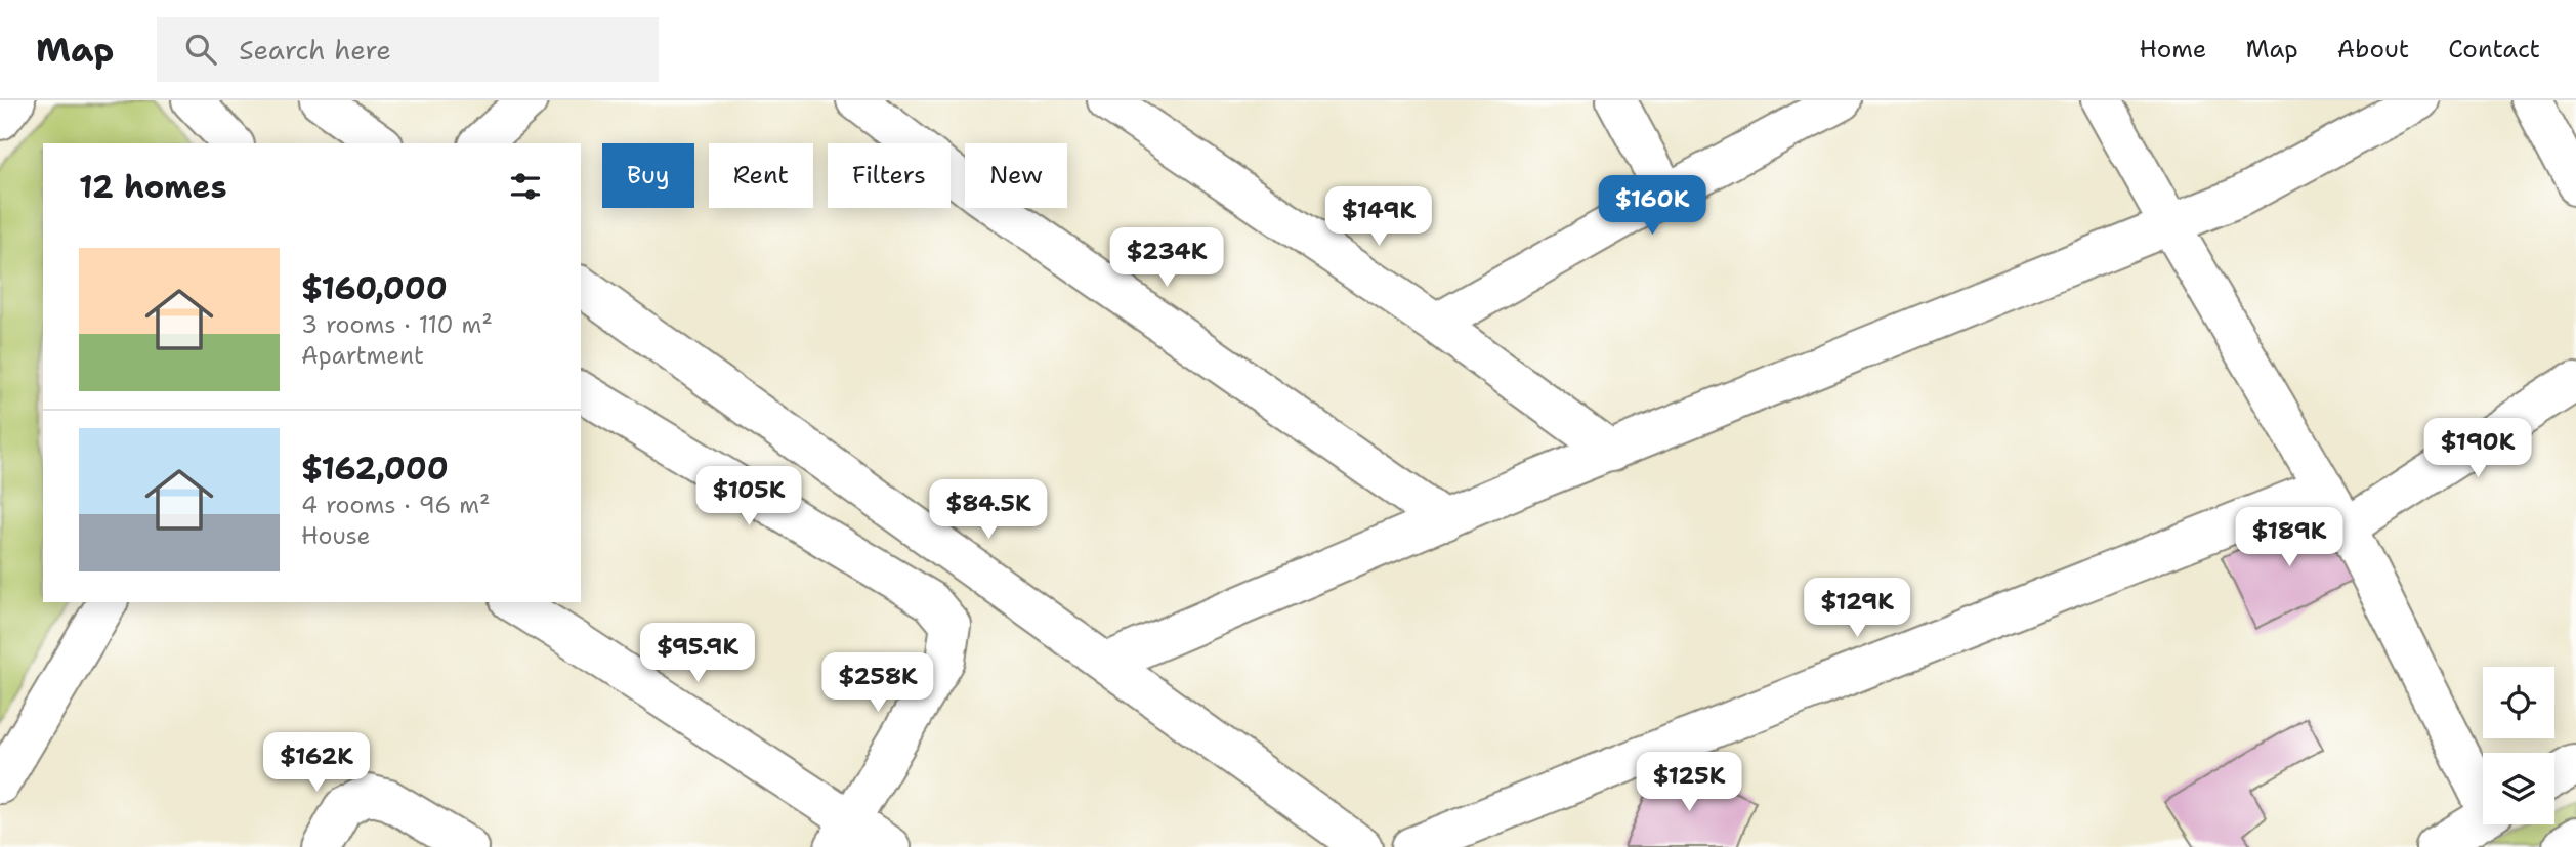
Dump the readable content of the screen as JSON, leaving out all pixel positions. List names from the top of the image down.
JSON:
{
  "page": {
    "header": "Map",
    "search": "Search here",
    "nav": [
      "Home",
      "Map",
      "About",
      "Contact"
    ],
    "chip": [
      "Buy",
      "Rent",
      "Filters",
      "New"
    ],
    "heading": "12 homes",
    "price": [
      "$160K",
      "$149K",
      "$234K",
      "$190K",
      "$105K",
      "$84.5K",
      "$189K",
      "$129K",
      "$95.9K",
      "$258K",
      "$162K",
      "$125K"
    ],
    "list": [
      {
        "name": "$160,000",
        "note": "3 rooms · 110 m² · Apartment"
      },
      {
        "name": "$162,000",
        "note": "4 rooms · 96 m² · House"
      }
    ]
  }
}
